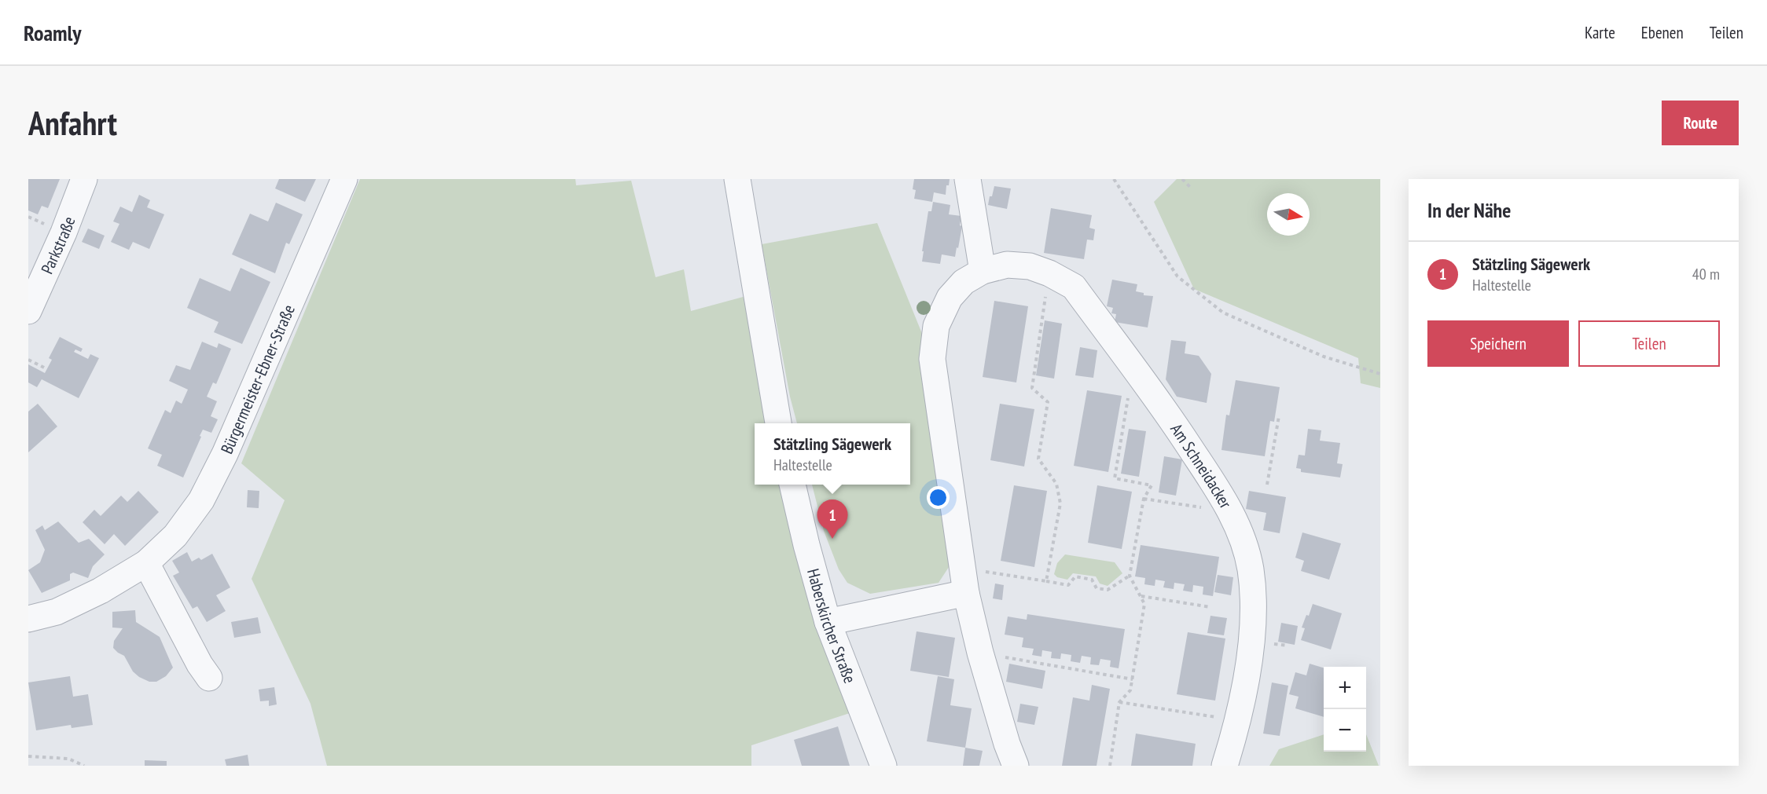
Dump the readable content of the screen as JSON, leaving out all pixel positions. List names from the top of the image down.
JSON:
{
  "streets": {
    "street": [
      "Parkstraße",
      "Bürgermeister-Ebner-Straße",
      "Am Schneidacker",
      "Haberskircher Straße"
    ]
  },
  "north": "right",
  "page": {
    "header": "Roamly",
    "nav": ["Karte", "Ebenen", "Teilen"],
    "buttons": [
      "Route",
      ["Speichern", "Teilen"]
    ],
    "title": "Anfahrt",
    "heading": "In der Nähe",
    "list": [
      {
        "mark": "1",
        "name": "Stätzling Sägewerk",
        "note": "Haltestelle",
        "value": "40 m"
      }
    ],
    "popup": ["Stätzling Sägewerk", "Haltestelle"],
    "pins": "1",
    "map_buttons": ["+", "−"]
  }
}
